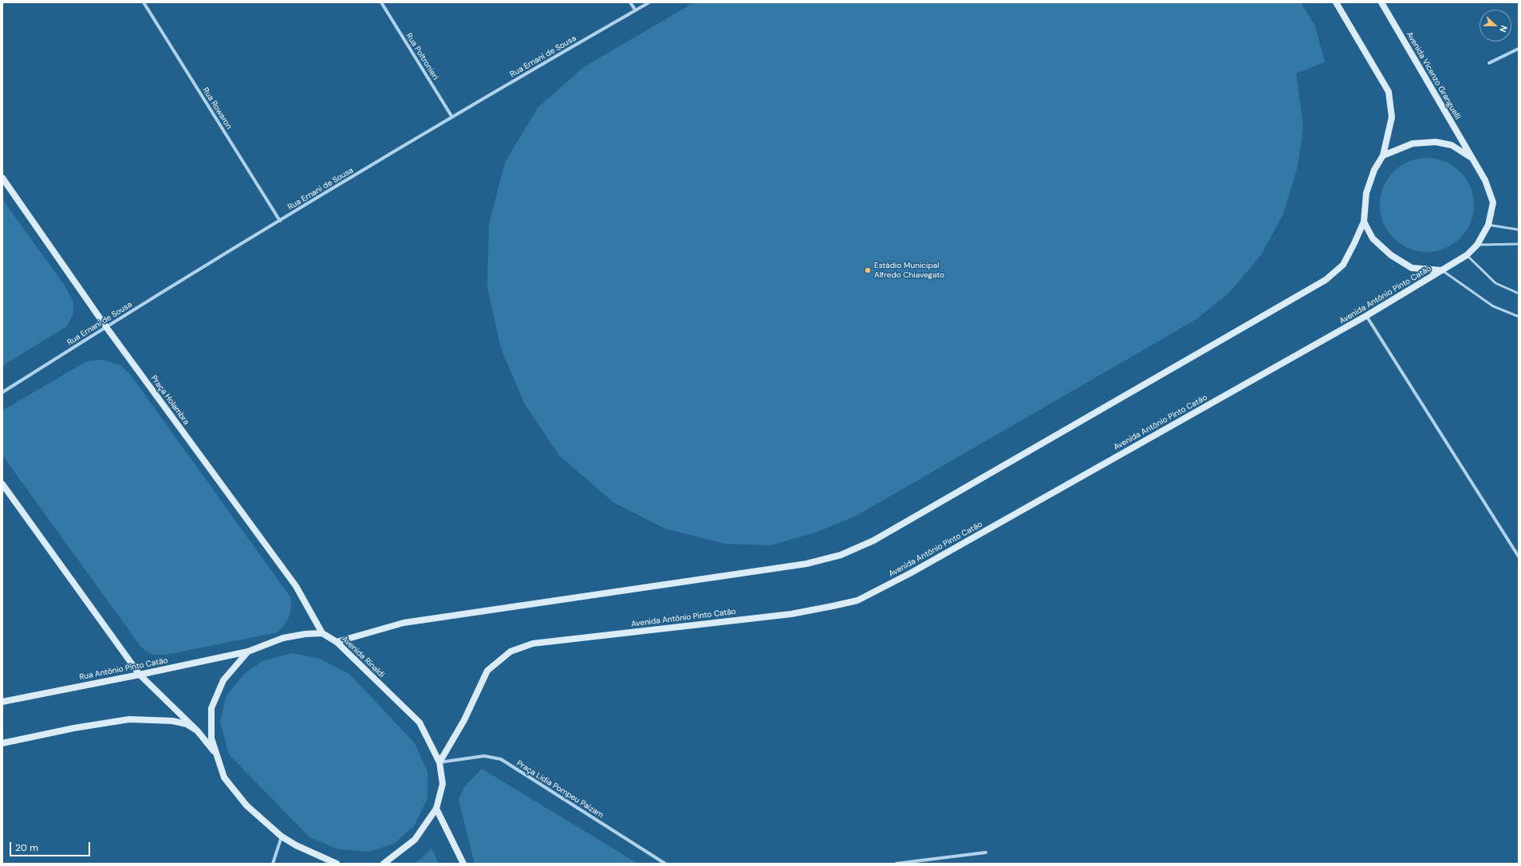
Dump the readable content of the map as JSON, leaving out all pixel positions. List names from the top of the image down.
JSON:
{
  "streets": {
    "main road": [
      "Avenida Vicenzo Granguelli",
      "Avenida Antônio Pinto Catão",
      "Praça Holambra",
      "Avenida Rinaldi",
      "Rua Antônio Pinto Catão"
    ],
    "street": [
      "Rua Poltronieri",
      "Rua Ernani de Sousa",
      "Rua Rowaron",
      "Praça Lidia Pompeu Paizam"
    ]
  },
  "crossings": [
    ["Rua Poltronieri", "Rua Ernani de Sousa"],
    ["Rua Ernani de Sousa", "Rua Rowaron"],
    ["Rua Ernani de Sousa", "Praça Holambra"],
    ["Avenida Vicenzo Granguelli", "Avenida Antônio Pinto Catão"],
    ["Avenida Antônio Pinto Catão", "Avenida Rinaldi"],
    ["Avenida Antônio Pinto Catão", "Praça Lidia Pompeu Paizam"],
    ["Praça Holambra", "Avenida Rinaldi"],
    ["Avenida Rinaldi", "Praça Lidia Pompeu Paizam"]
  ],
  "places": ["Estádio Municipal Alfredo Chiavegato"],
  "scale_bar": "20 m",
  "north": "right"
}
